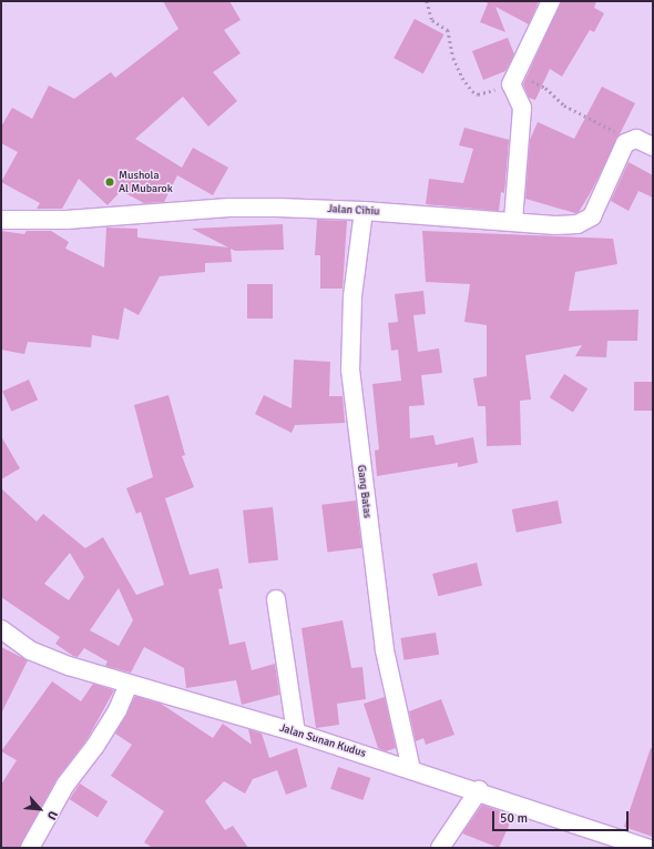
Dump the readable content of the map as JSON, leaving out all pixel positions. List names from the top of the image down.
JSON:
{
  "streets": {
    "street": ["Jalan Cihiu", "Gang Batas", "Jalan Sunan Kudus"]
  },
  "crossings": [
    ["Jalan Cihiu", "Gang Batas"],
    ["Gang Batas", "Jalan Sunan Kudus"]
  ],
  "places": ["Mushola Al Mubarok"],
  "scale_bar": "50 m",
  "north": "bottom right"
}
